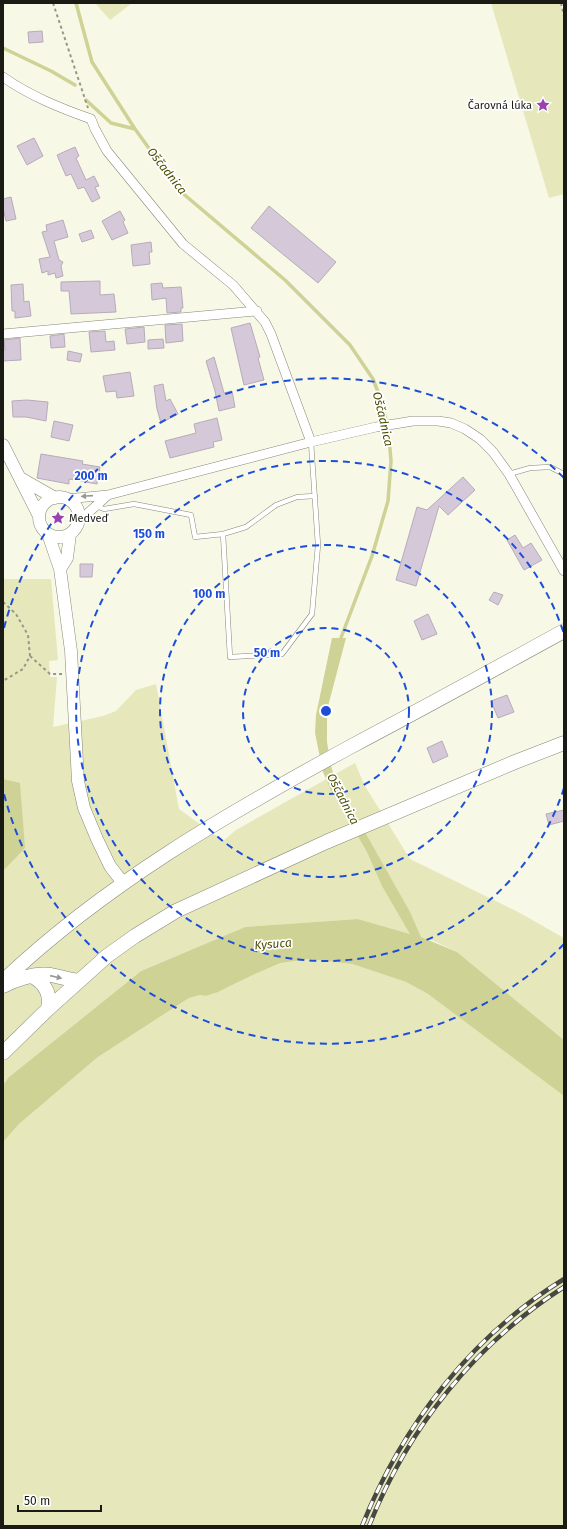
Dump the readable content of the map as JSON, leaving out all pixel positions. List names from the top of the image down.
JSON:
{
  "water": ["Oščadnica", "Kysuca"],
  "places": {
    "place": ["Čarovná lúka", "Medveď"]
  },
  "scale_bar": "50 m",
  "rings": [
    "200 m",
    "150 m",
    "100 m",
    "50 m"
  ]
}
